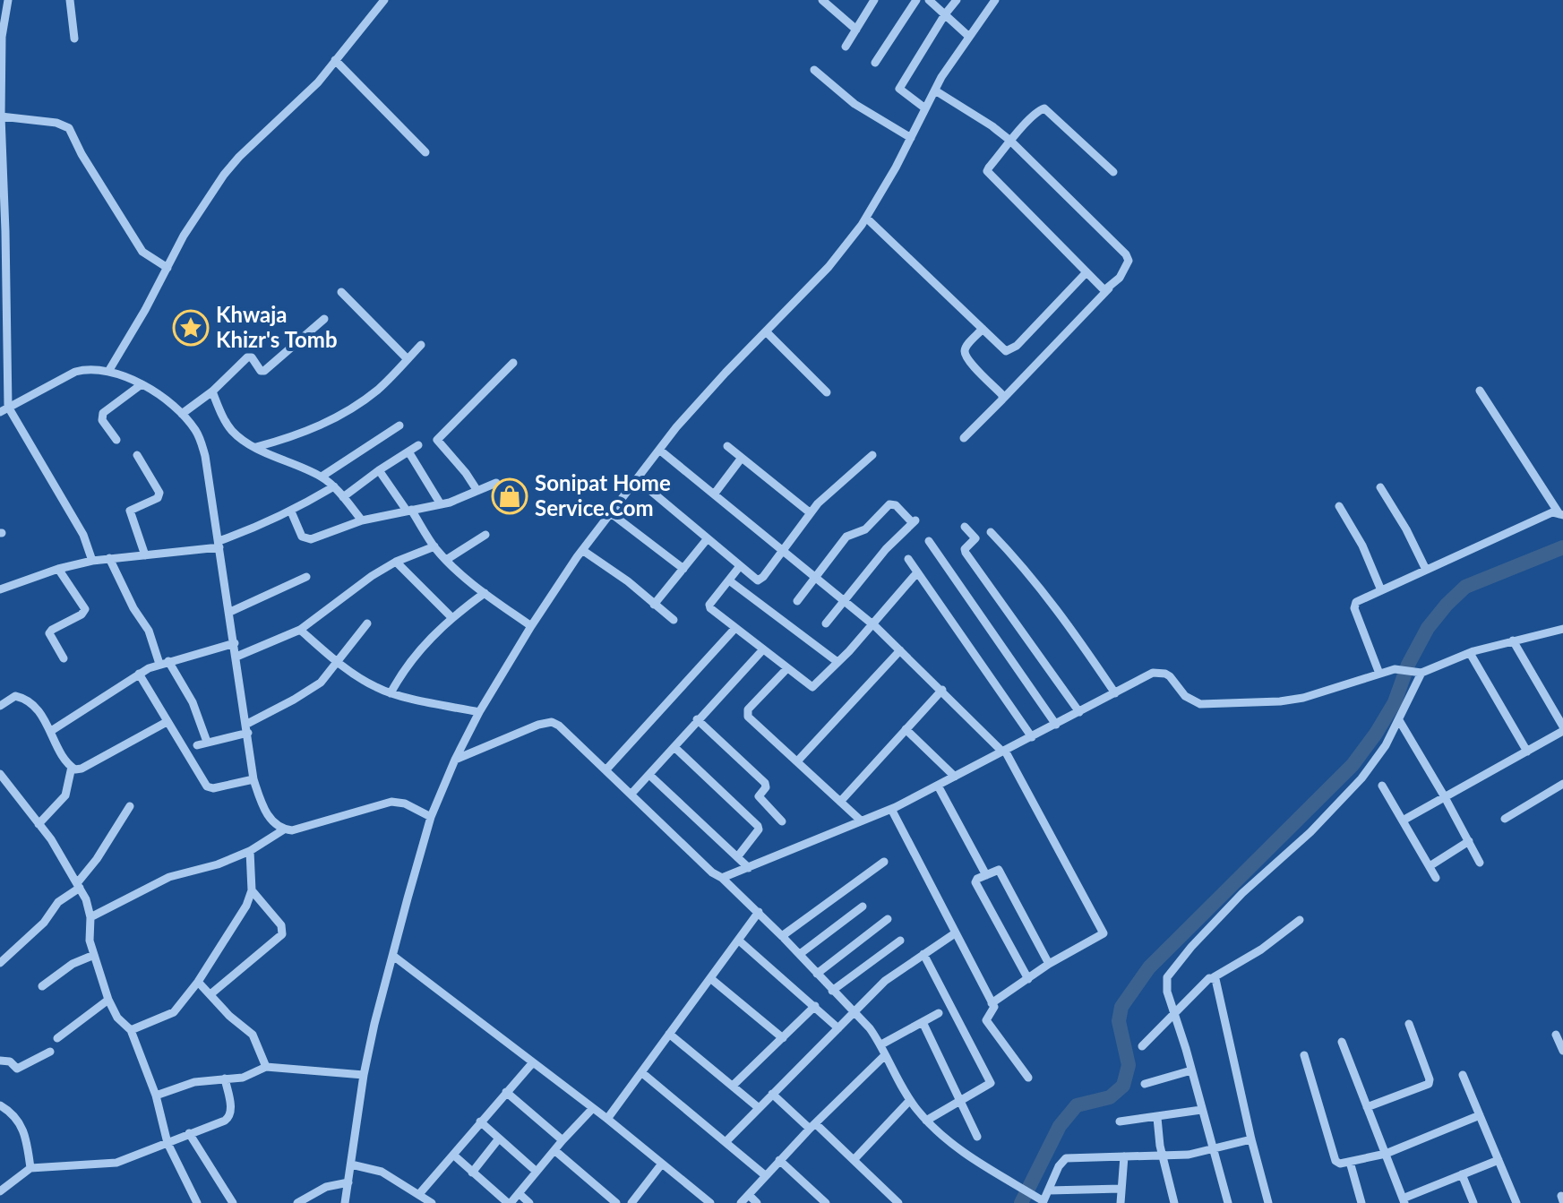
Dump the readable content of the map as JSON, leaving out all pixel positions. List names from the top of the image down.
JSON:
{
  "places": {
    "place": ["Khwaja Khizr's Tomb"],
    "shop": ["Sonipat Home Service.Com"]
  }
}
